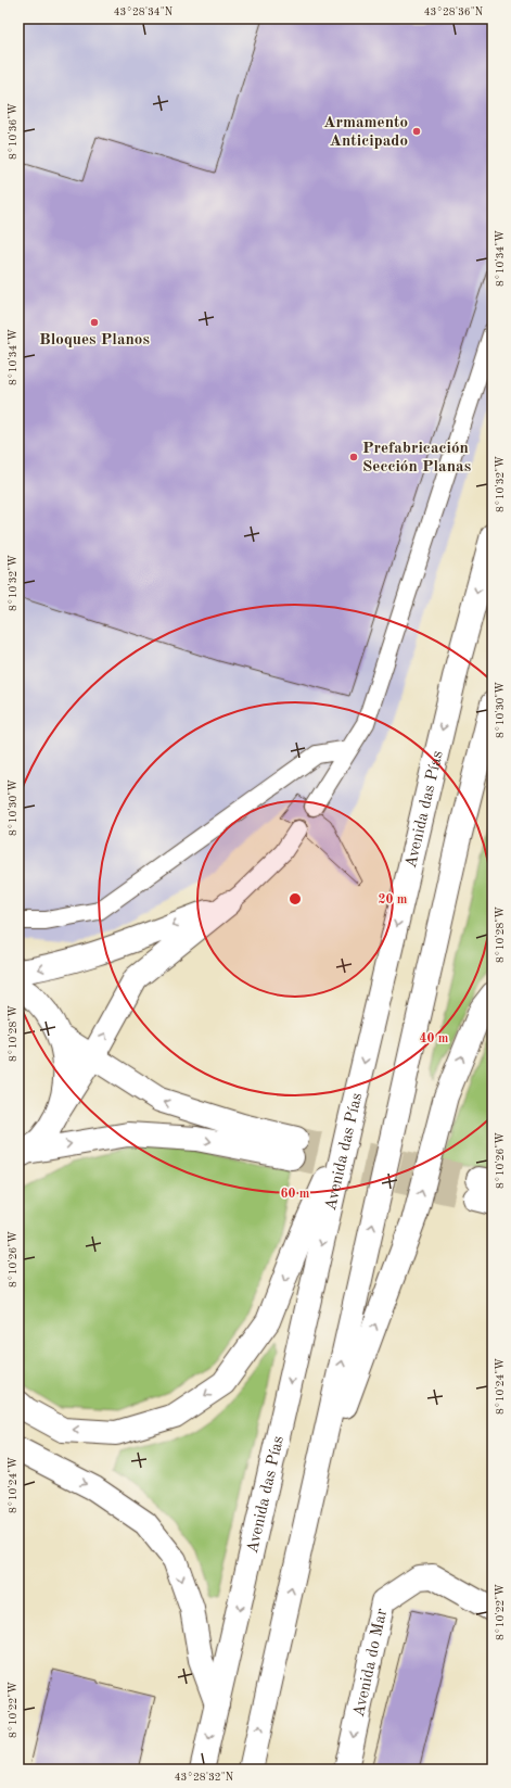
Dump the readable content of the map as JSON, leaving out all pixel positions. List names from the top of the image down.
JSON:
{
  "streets": {
    "main road": ["Avenida das Pías", "Avenida do Mar"]
  },
  "places": ["Armamento Anticipado", "Bloques Planos", "Prefabricación Sección Planas"],
  "coordinates": [
    "43°28'34\"N",
    "43°28'36\"N",
    "8°10'36\"W",
    "8°10'34\"W",
    "8°10'32\"W",
    "8°10'30\"W",
    "8°10'28\"W",
    "8°10'26\"W",
    "8°10'24\"W",
    "8°10'22\"W",
    "43°28'32\"N"
  ],
  "rings": ["20 m", "40 m", "60 m"]
}
